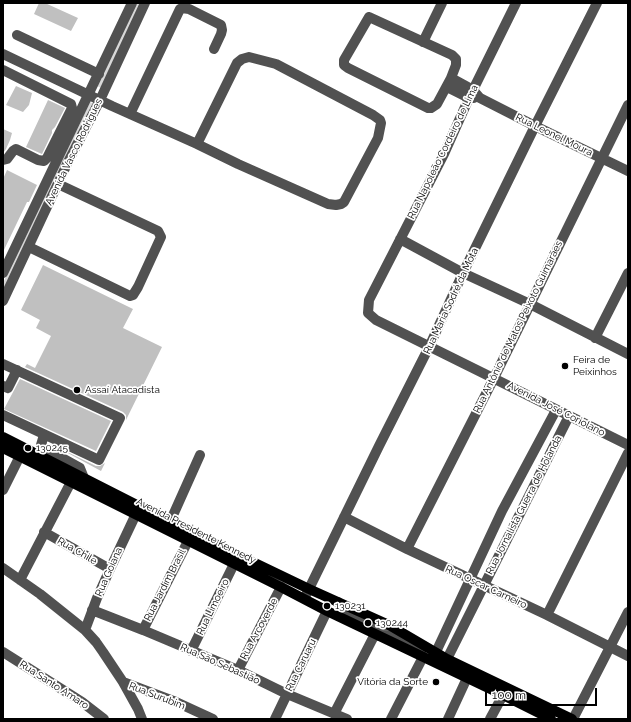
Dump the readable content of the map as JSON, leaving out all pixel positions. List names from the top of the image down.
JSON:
{
  "streets": {
    "main road": ["Avenida Presidente Kennedy"],
    "street": [
      "Rua Leonel Moura",
      "Avenida Vasco Rodrigues",
      "Rua Napoleão Cordeiro de Lima",
      "Rua Maria Sodré da Mota",
      "Rua Antônio de Matos Peixoto Guimarães",
      "Avenida José Coriolano",
      "Rua Jornalista Guerra de Holanda",
      "Rua Chile",
      "Rua Goiana",
      "Rua Jardim Brasil",
      "Rua Oscar Carneiro",
      "Rua Limoeiro",
      "Rua Arcoverde",
      "Rua São Sebastião",
      "Rua Caruaru",
      "Rua Santo Amaro",
      "Rua Surubim"
    ]
  },
  "crossings": [
    ["Rua Leonel Moura", "Rua Napoleão Cordeiro de Lima"],
    ["Rua Leonel Moura", "Rua Maria Sodré da Mota"],
    ["Rua Leonel Moura", "Rua Antônio de Matos Peixoto Guimarães"],
    ["Rua Napoleão Cordeiro de Lima", "Avenida José Coriolano"],
    ["Rua Maria Sodré da Mota", "Avenida José Coriolano"],
    ["Rua Maria Sodré da Mota", "Avenida Presidente Kennedy"],
    ["Rua Maria Sodré da Mota", "Rua Oscar Carneiro"],
    ["Rua Antônio de Matos Peixoto Guimarães", "Avenida José Coriolano"],
    ["Rua Antônio de Matos Peixoto Guimarães", "Rua Oscar Carneiro"],
    ["Avenida José Coriolano", "Rua Jornalista Guerra de Holanda"],
    ["Rua Jornalista Guerra de Holanda", "Avenida Presidente Kennedy"],
    ["Rua Jornalista Guerra de Holanda", "Rua Oscar Carneiro"],
    ["Avenida Presidente Kennedy", "Rua Goiana"],
    ["Avenida Presidente Kennedy", "Rua Jardim Brasil"],
    ["Avenida Presidente Kennedy", "Rua Limoeiro"],
    ["Avenida Presidente Kennedy", "Rua Arcoverde"],
    ["Avenida Presidente Kennedy", "Rua Caruaru"],
    ["Rua Chile", "Rua Goiana"],
    ["Rua Goiana", "Rua São Sebastião"],
    ["Rua Goiana", "Rua Surubim"],
    ["Rua Jardim Brasil", "Rua São Sebastião"],
    ["Rua Limoeiro", "Rua São Sebastião"],
    ["Rua Arcoverde", "Rua São Sebastião"],
    ["Rua São Sebastião", "Rua Caruaru"]
  ],
  "places": [
    "Feira de Peixinhos",
    "Assaí Atacadista",
    "130245",
    "130231",
    "130244",
    "Vitória da Sorte"
  ],
  "scale_bar": "100 m"
}
